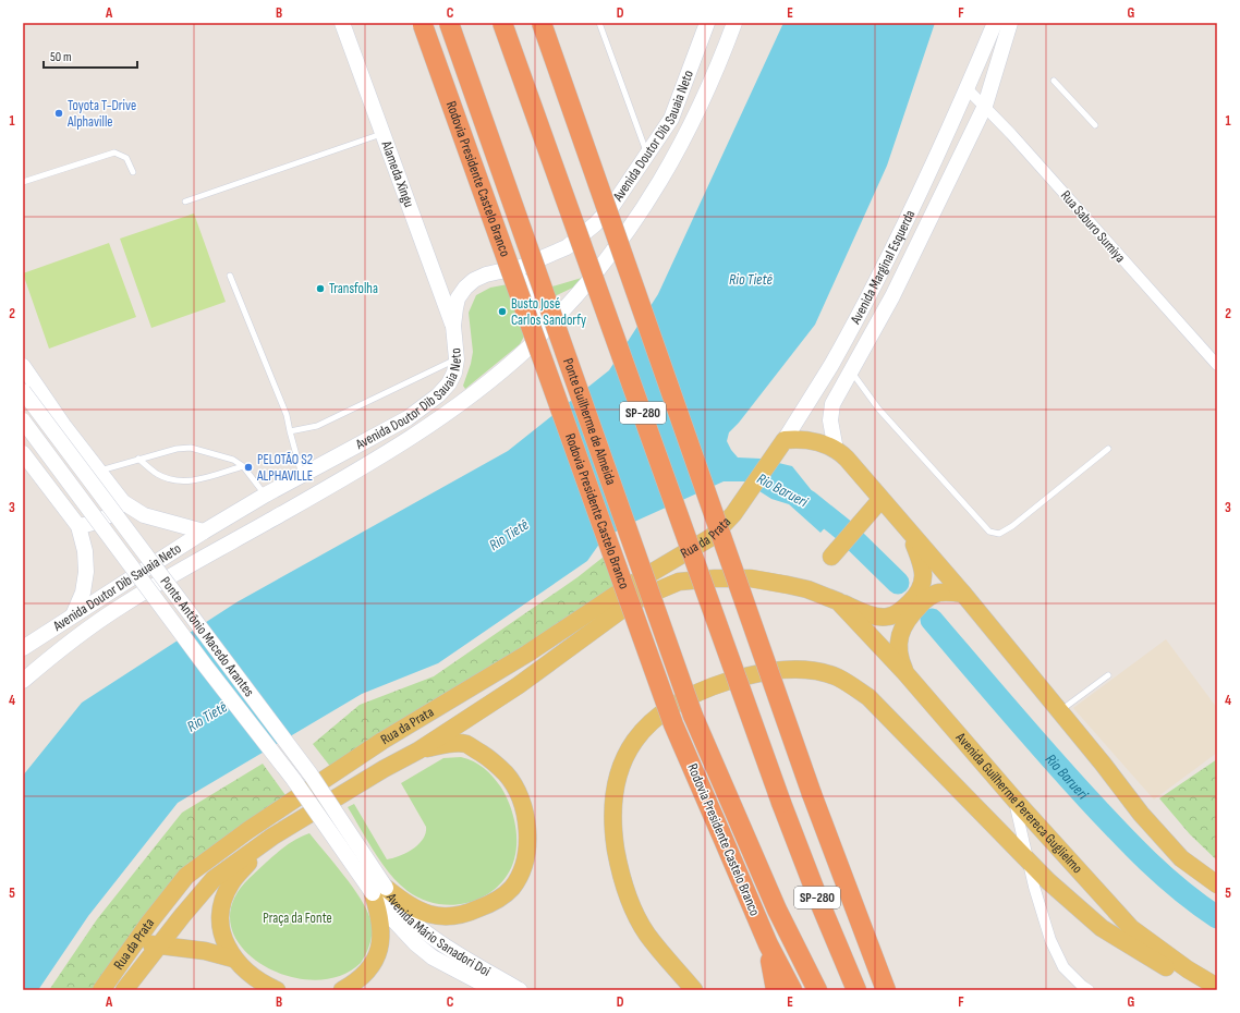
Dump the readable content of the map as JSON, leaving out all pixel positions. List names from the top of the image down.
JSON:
{
  "streets": {
    "highway": ["Rodovia Presidente Castelo Branco", "SP-280", "Ponte Guilherme de Almeida"],
    "main road": [
      "Avenida Doutor Dib Sauaia Neto",
      "Alameda Xingu",
      "Avenida Marginal Esquerda",
      "Rua da Prata",
      "Ponte Antônio Macedo Arantes",
      "Avenida Guilherme Perereca Guglielmo",
      "Avenida Mário Sanadori Doi"
    ],
    "street": ["Rua Saburo Sumiya"]
  },
  "crossings": [
    ["Avenida Doutor Dib Sauaia Neto", "Alameda Xingu"],
    ["Rodovia Presidente Castelo Branco", "Ponte Guilherme de Almeida"],
    ["Rua Saburo Sumiya", "Avenida Marginal Esquerda"],
    ["Avenida Marginal Esquerda", "Rua da Prata"],
    ["Rua da Prata", "Avenida Guilherme Perereca Guglielmo"],
    ["Ponte Antônio Macedo Arantes", "Avenida Mário Sanadori Doi"]
  ],
  "water": ["Rio Tietê", "Rio Barueri"],
  "parks": ["Praça da Fonte"],
  "places": [
    "Toyota T-Drive Alphaville",
    "Transfolha",
    "Busto José Carlos Sandorfy",
    "PELOTÃO S2 ALPHAVILLE"
  ],
  "scale_bar": "50 m",
  "grid": {
    "columns": [
      "A",
      "B",
      "C",
      "D",
      "E",
      "F",
      "G"
    ],
    "rows": [
      "1",
      "2",
      "3",
      "4",
      "5"
    ]
  }
}
